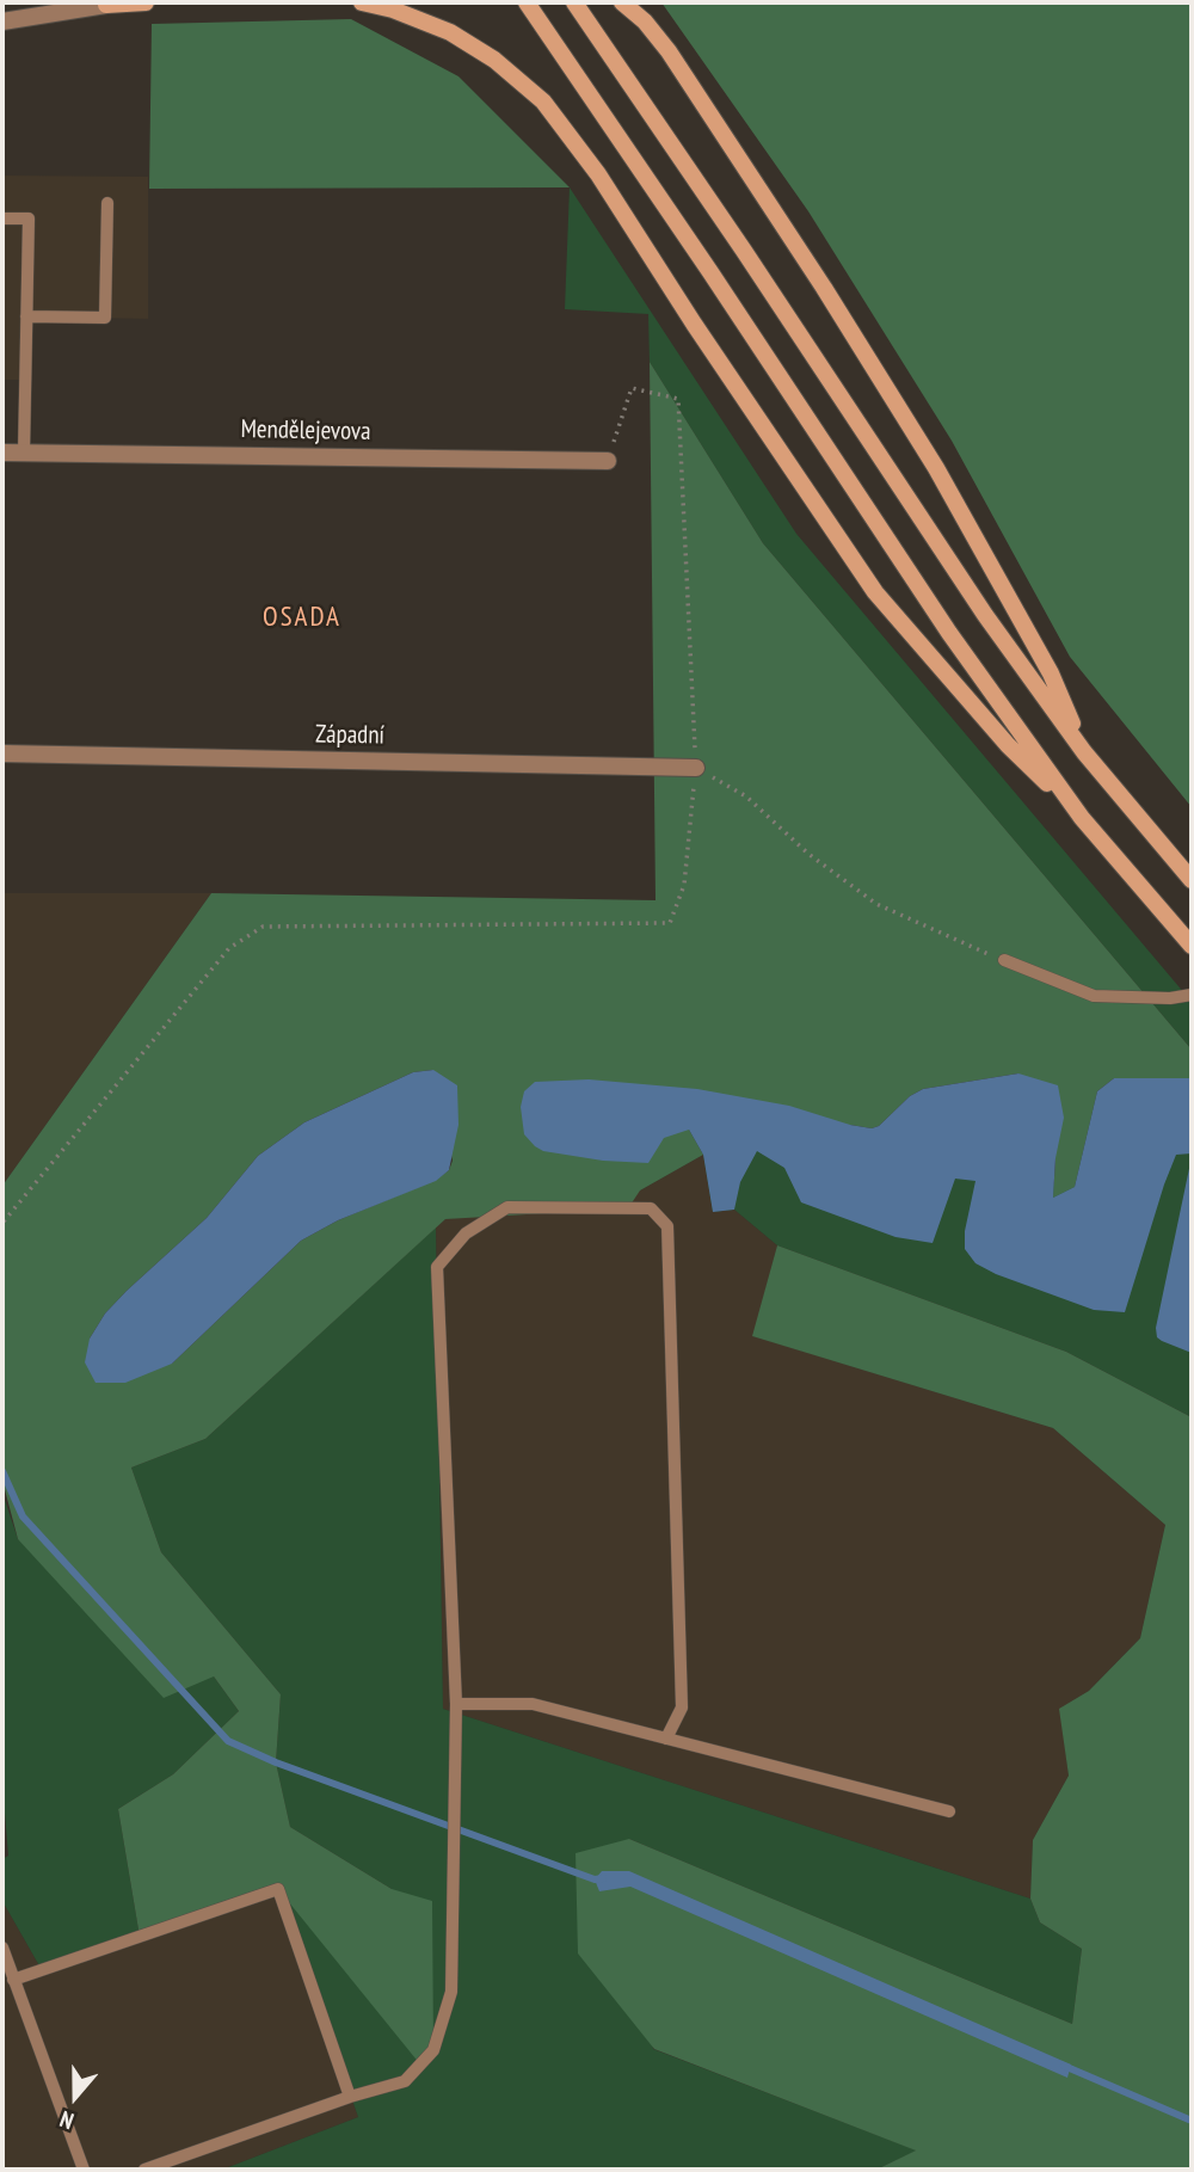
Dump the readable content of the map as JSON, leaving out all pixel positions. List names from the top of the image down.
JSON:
{
  "streets": {
    "street": ["Mendělejevova", "Západní"]
  },
  "districts": ["OSADA"],
  "north": "bottom"
}
